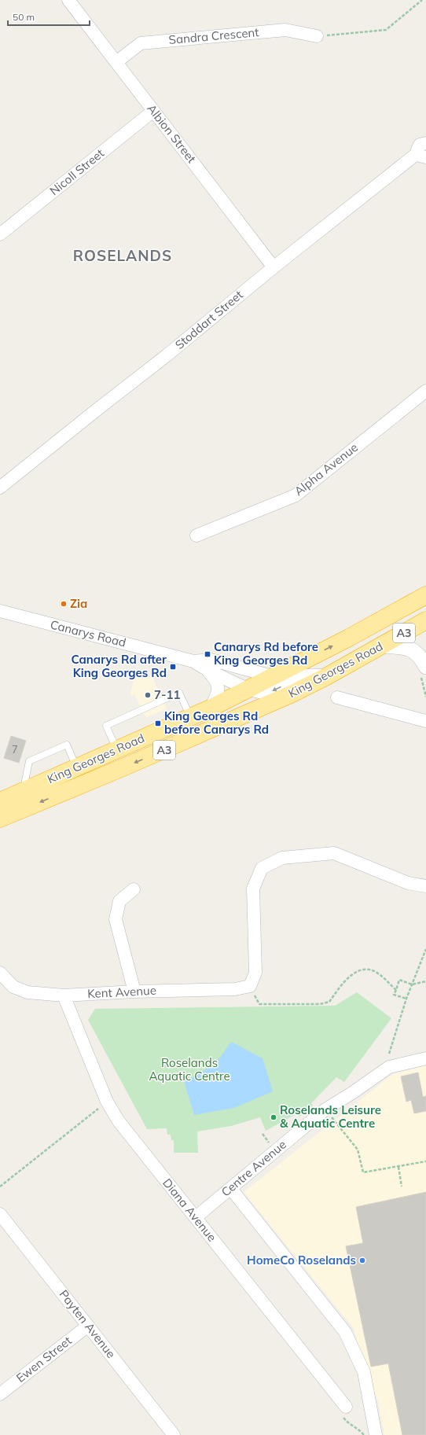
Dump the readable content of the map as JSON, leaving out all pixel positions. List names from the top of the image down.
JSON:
{
  "streets": {
    "highway": ["A3", "King Georges Road"],
    "street": [
      "Sandra Crescent",
      "Albion Street",
      "Nicoll Street",
      "Stoddart Street",
      "Alpha Avenue",
      "Canarys Road",
      "Kent Avenue",
      "Centre Avenue",
      "Diana Avenue",
      "Payten Avenue",
      "Ewen Street"
    ]
  },
  "crossings": [
    ["Sandra Crescent", "Albion Street"],
    ["Albion Street", "Nicoll Street"],
    ["Albion Street", "Stoddart Street"],
    ["Canarys Road", "King Georges Road"],
    ["Kent Avenue", "Diana Avenue"],
    ["Centre Avenue", "Diana Avenue"],
    ["Payten Avenue", "Ewen Street"]
  ],
  "districts": ["ROSELANDS"],
  "parks": ["Roselands Aquatic Centre"],
  "places": {
    "other": [
      "Zia",
      "7-11",
      "Roselands Leisure & Aquatic Centre",
      "HomeCo Roselands"
    ],
    "transit": ["Canarys Rd before King Georges Rd", "Canarys Rd after King Georges Rd", "King Georges Rd before Canarys Rd"]
  },
  "house_numbers": ["7"],
  "scale_bar": "50 m"
}
